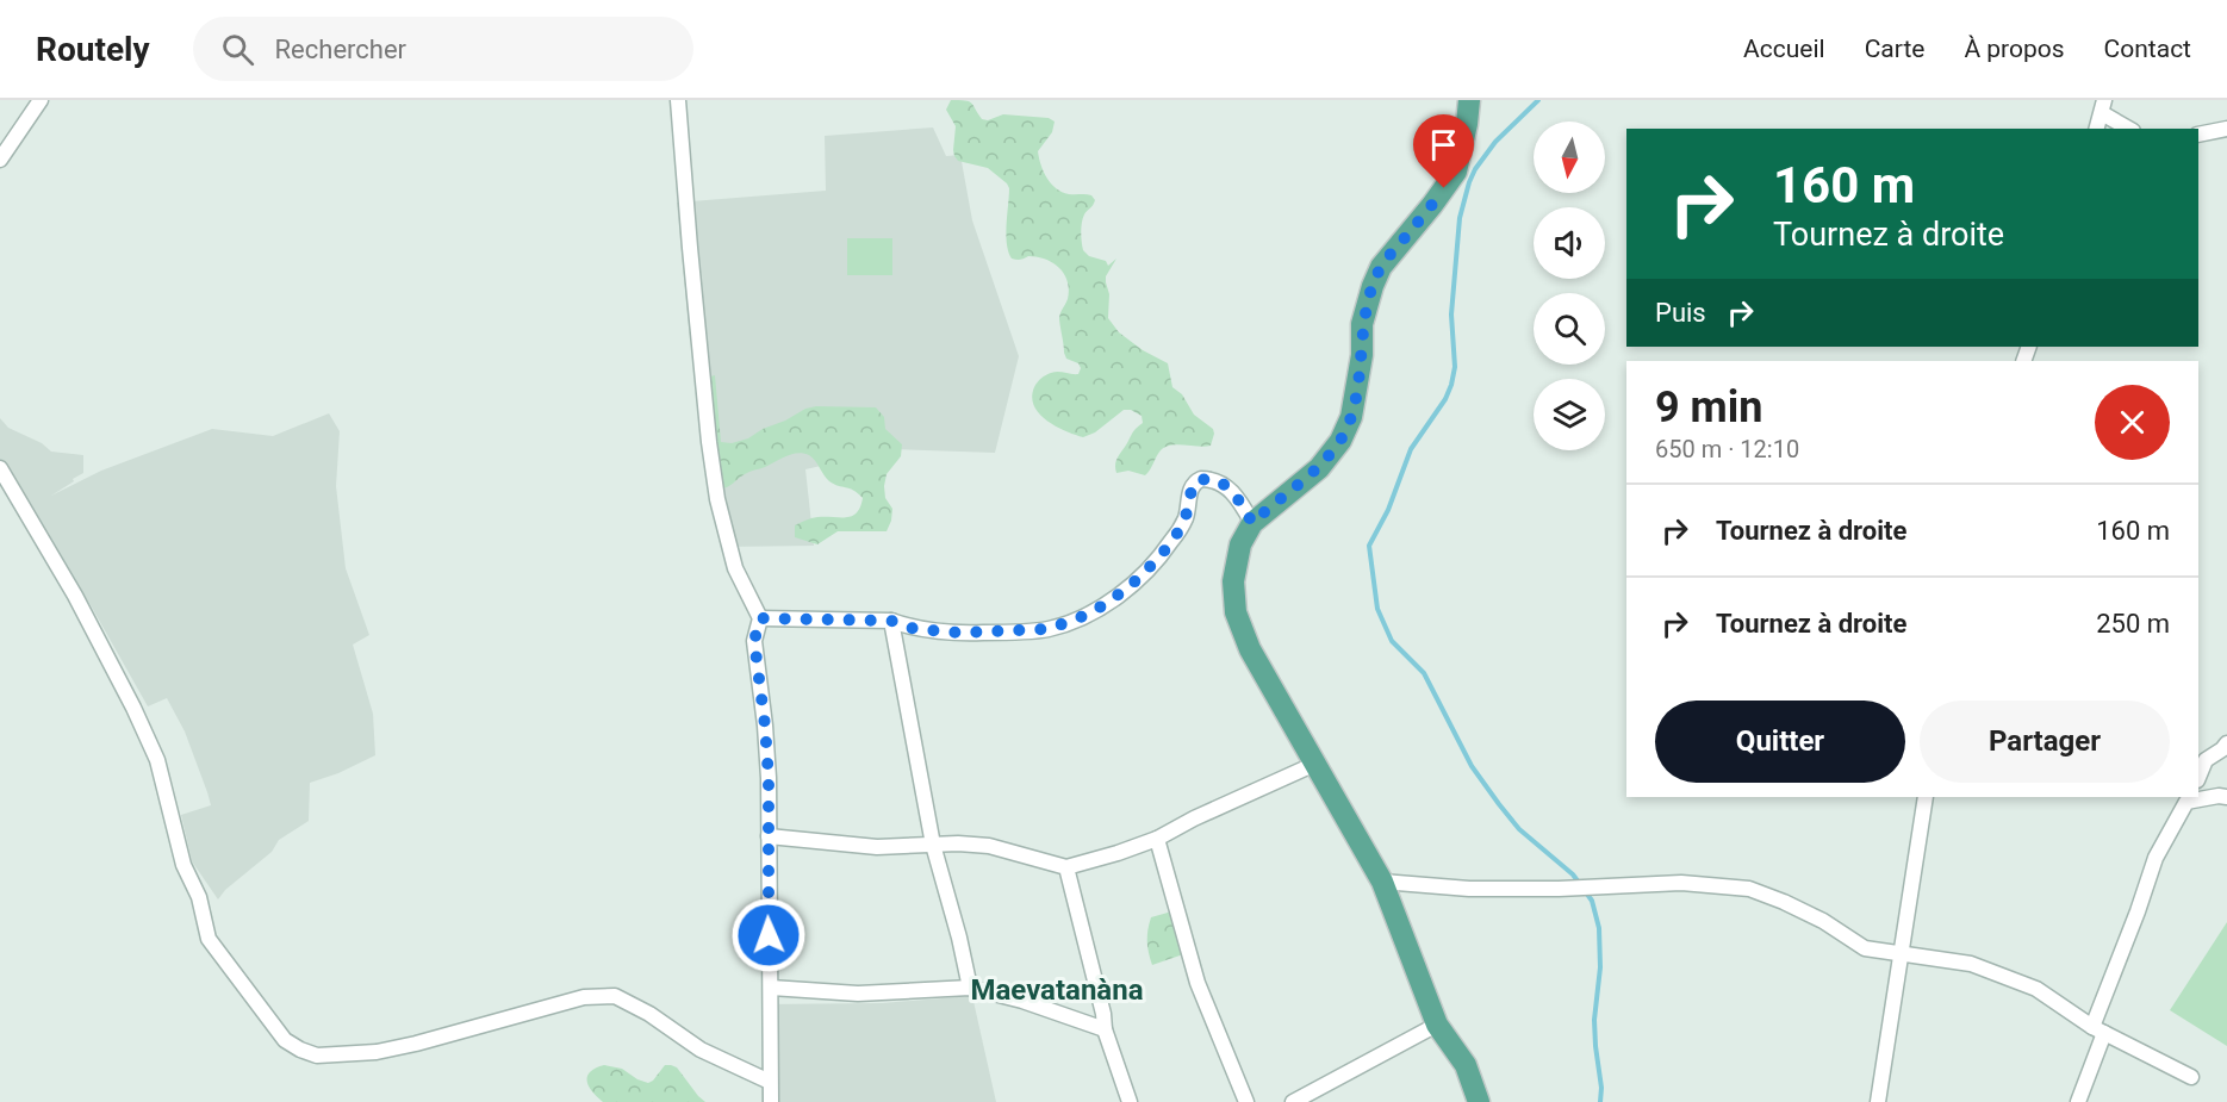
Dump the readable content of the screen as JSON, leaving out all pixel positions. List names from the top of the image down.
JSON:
{
  "districts": ["Maevatanàna"],
  "north": "bottom",
  "page": {
    "header": "Routely",
    "search": "Rechercher",
    "nav": [
      "Accueil",
      "Carte",
      "À propos",
      "Contact"
    ],
    "turn": ["160 m", "Tournez à droite"],
    "then": "Puis",
    "heading": ["9 min", "650 m · 12:10"],
    "list": [
      {
        "name": "Tournez à droite",
        "value": "160 m"
      },
      {
        "name": "Tournez à droite",
        "value": "250 m"
      }
    ],
    "buttons": ["Quitter", "Partager"]
  }
}
